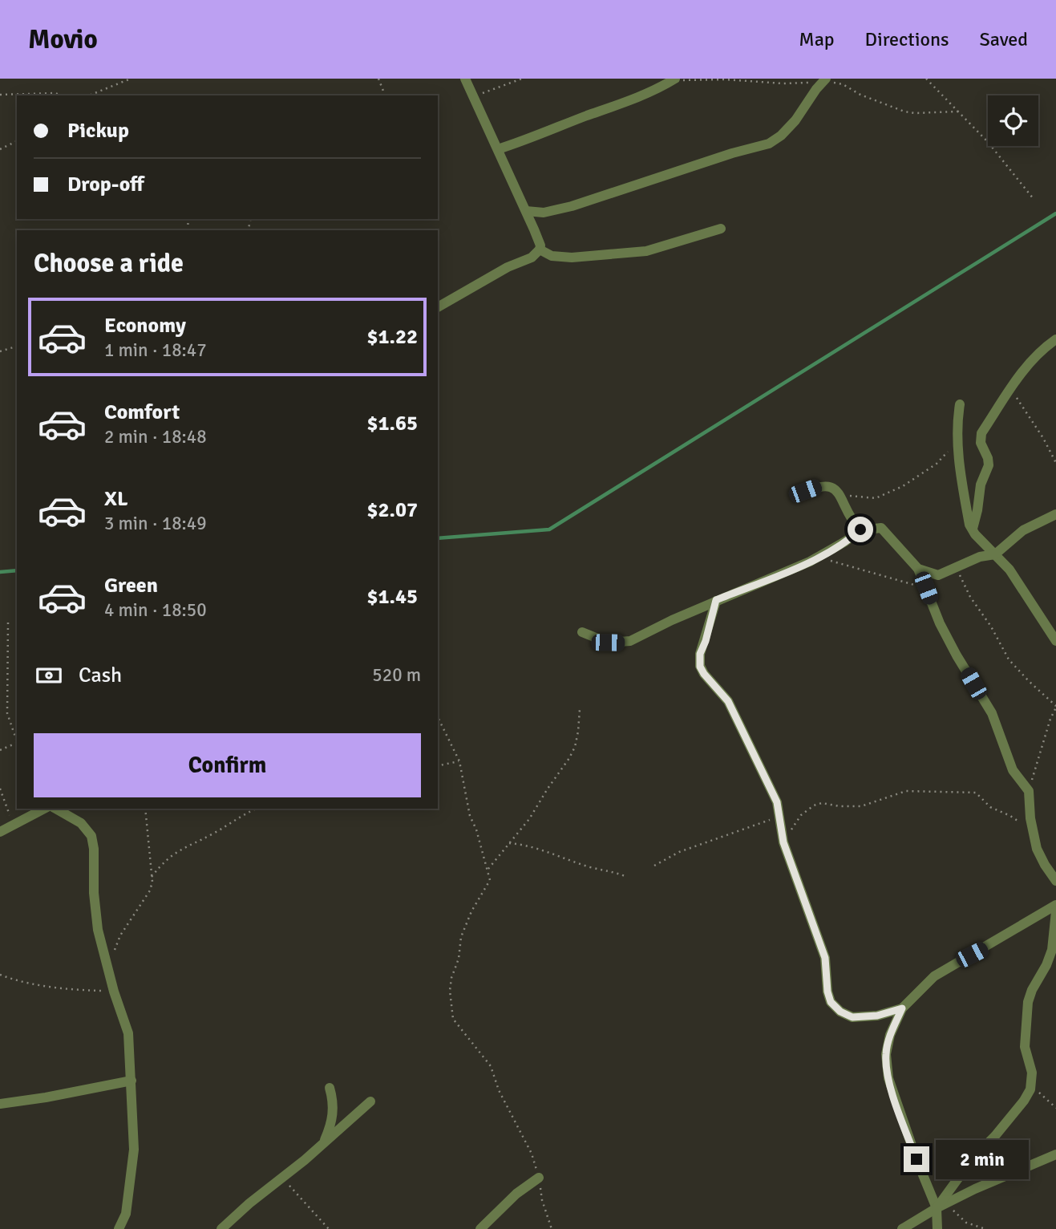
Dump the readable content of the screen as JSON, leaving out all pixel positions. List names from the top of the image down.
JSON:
{
  "page": {
    "header": "Movio",
    "nav": ["Map", "Directions", "Saved"],
    "banner": ["Pickup", "Drop-off"],
    "heading": "Choose a ride",
    "list": [
      {
        "name": "Economy",
        "note": "1 min · 18:47",
        "value": "$1.22"
      },
      {
        "name": "Comfort",
        "note": "2 min · 18:48",
        "value": "$1.65"
      },
      {
        "name": "XL",
        "note": "3 min · 18:49",
        "value": "$2.07"
      },
      {
        "name": "Green",
        "note": "4 min · 18:50",
        "value": "$1.45"
      }
    ],
    "pay": ["Cash", "520 m"],
    "buttons": "Confirm",
    "bubble": "2 min"
  }
}
